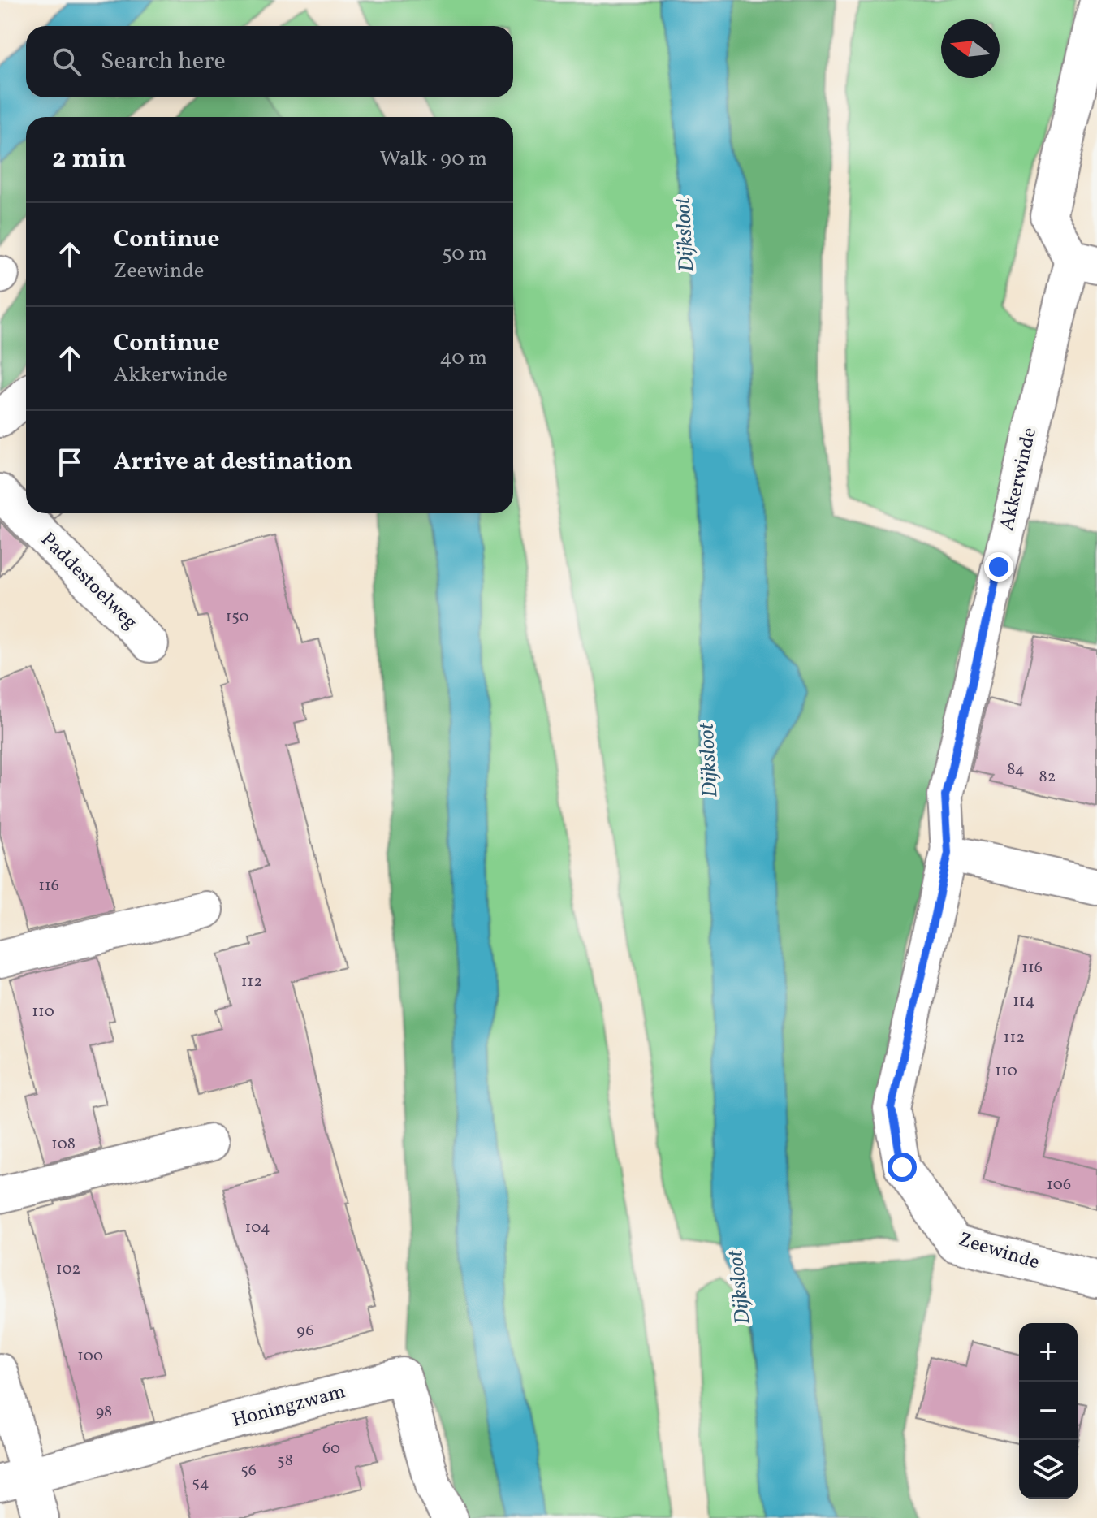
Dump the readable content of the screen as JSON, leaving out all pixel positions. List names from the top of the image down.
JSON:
{
  "streets": {
    "street": [
      "Akkerwinde",
      "Paddestoelweg",
      "Zeewinde",
      "Honingzwam"
    ]
  },
  "crossings": [
    ["Akkerwinde", "Zeewinde"]
  ],
  "water": ["Dijksloot"],
  "house_numbers": [
    "150",
    "84",
    "82",
    "116",
    "116",
    "112",
    "114",
    "110",
    "112",
    "110",
    "108",
    "106",
    "104",
    "102",
    "96",
    "100",
    "98",
    "60",
    "58",
    "56",
    "54"
  ],
  "north": "left",
  "page": {
    "search": "Search here",
    "heading": ["2 min", "Walk · 90 m"],
    "list": [
      ["Continue", "Zeewinde", "50 m"],
      ["Continue", "Akkerwinde", "40 m"],
      "Arrive at destination"
    ],
    "map_buttons": ["+", "−"]
  }
}
